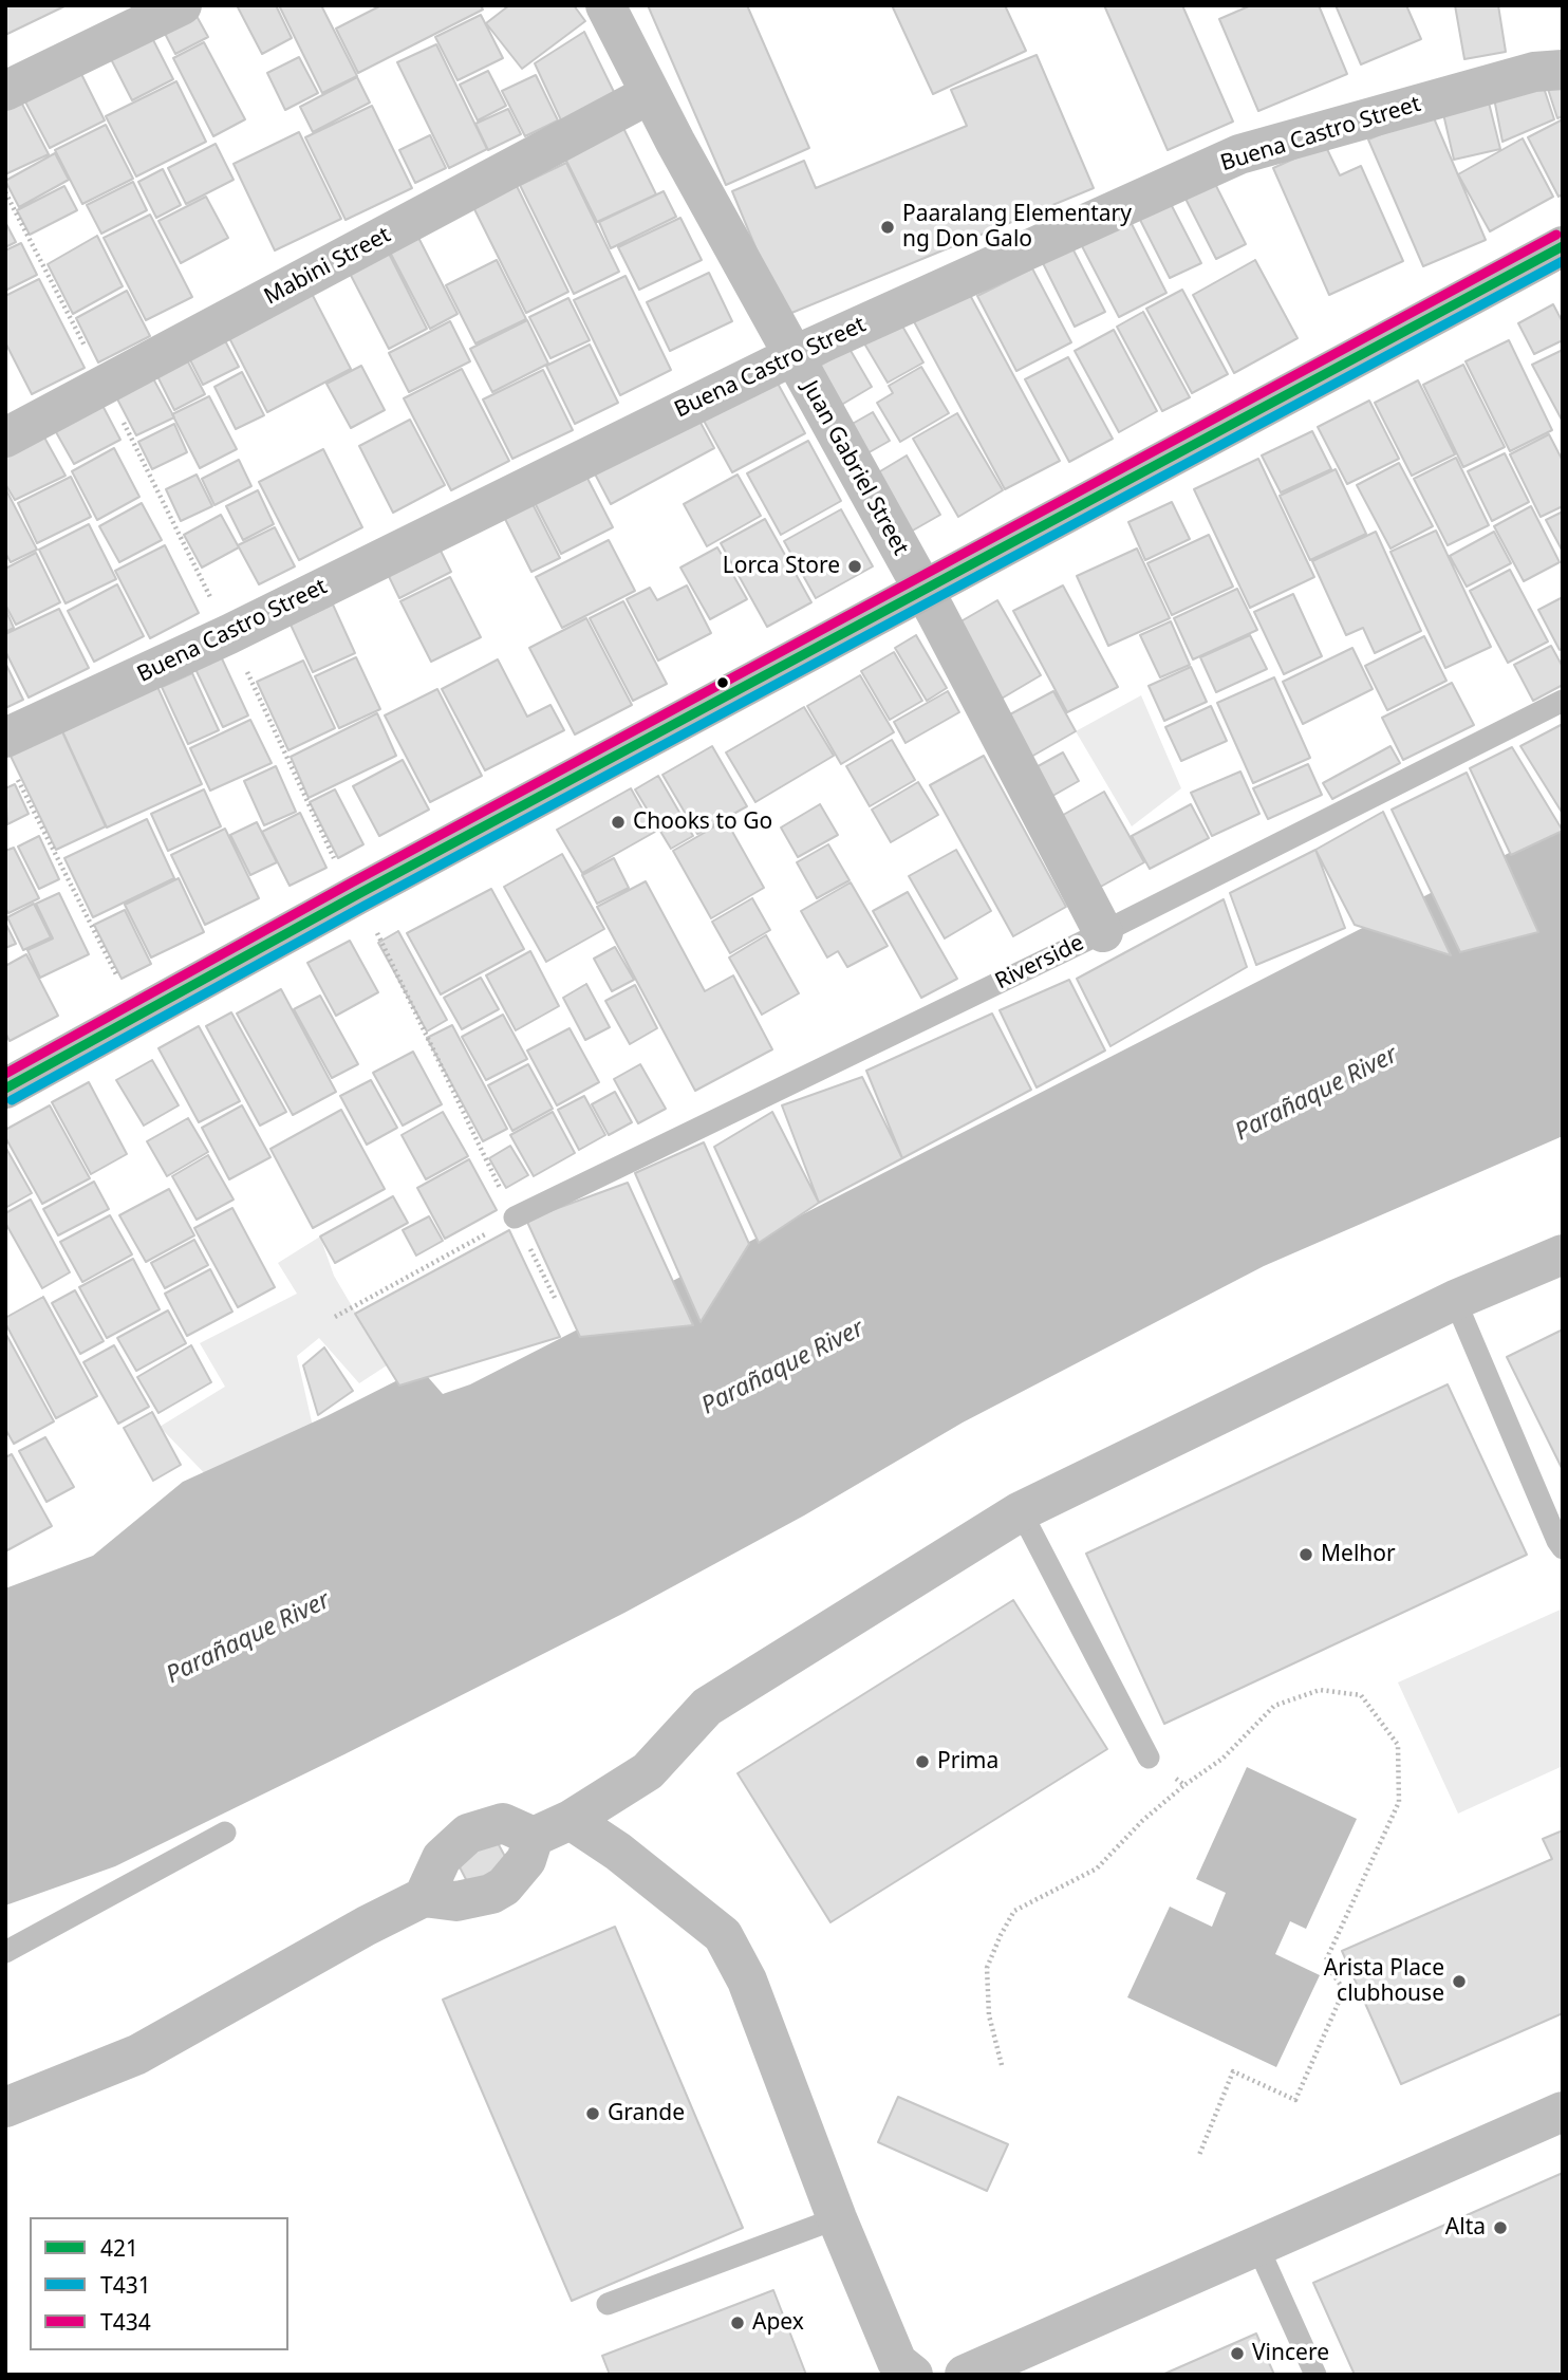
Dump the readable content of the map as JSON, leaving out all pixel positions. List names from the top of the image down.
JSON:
{
  "streets": {
    "street": ["Buena Castro Street", "Mabini Street", "Juan Gabriel Street"],
    "lane": ["Riverside"]
  },
  "crossings": [
    ["Buena Castro Street", "Juan Gabriel Street"],
    ["Mabini Street", "Juan Gabriel Street"],
    ["Juan Gabriel Street", "Riverside"]
  ],
  "water": ["Parañaque River"],
  "places": [
    "Paaralang Elementary ng Don Galo",
    "Lorca Store",
    "Chooks to Go",
    "Melhor",
    "Prima",
    "Arista Place clubhouse",
    "Grande",
    "Alta",
    "Apex",
    "Vincere"
  ],
  "lines": ["transit line T434", "transit line 421", "transit line T431"],
  "legend": ["421", "T431", "T434"]
}
